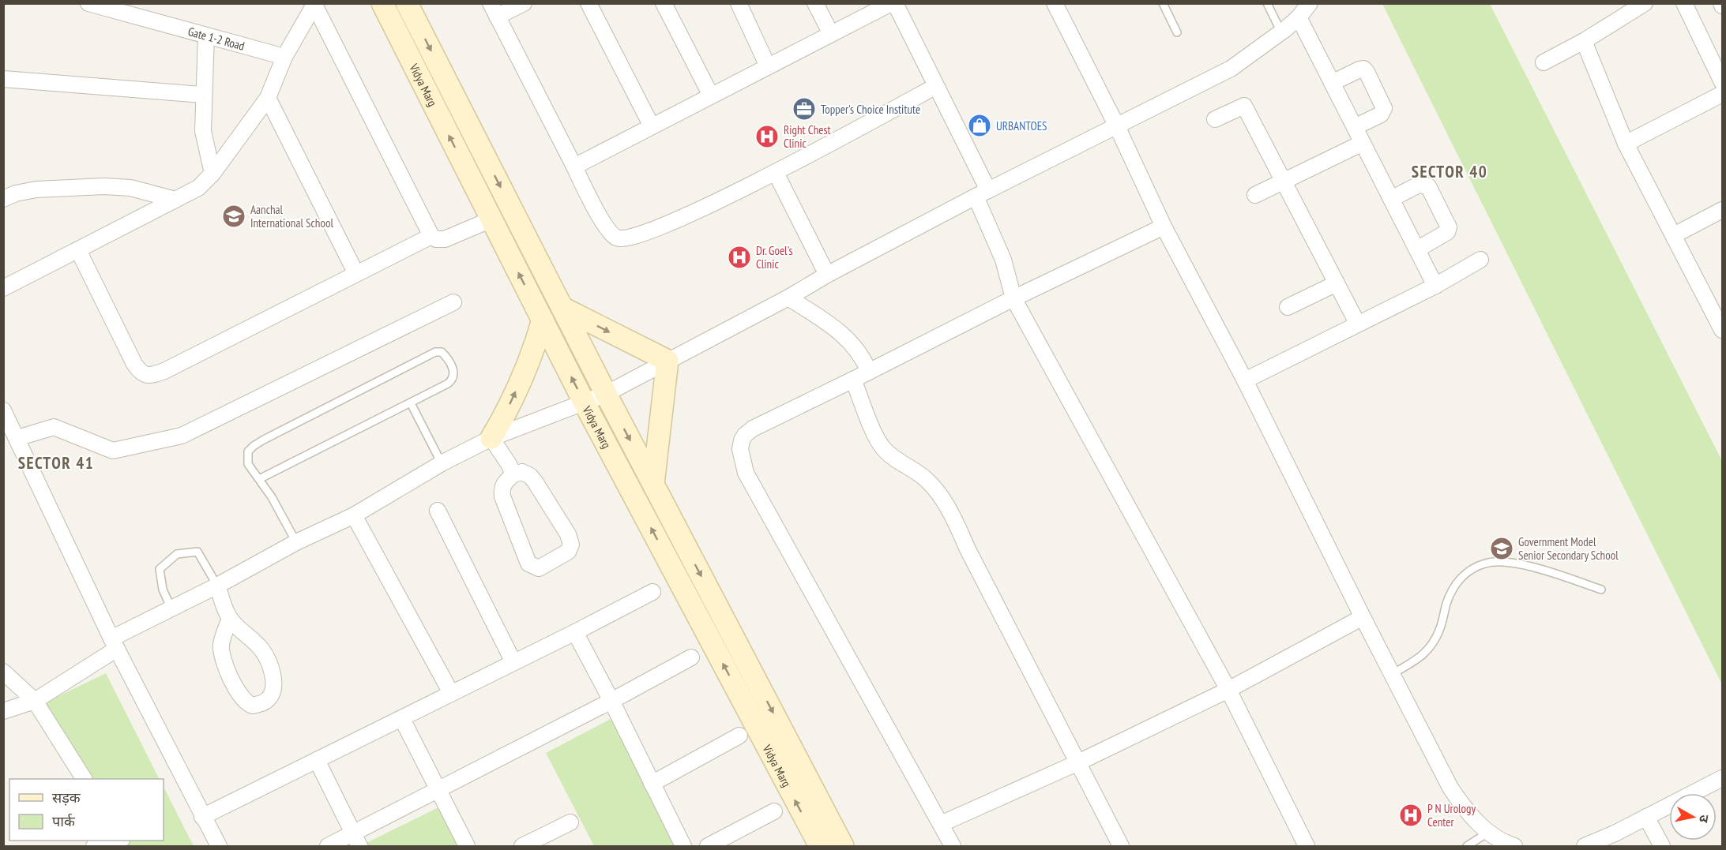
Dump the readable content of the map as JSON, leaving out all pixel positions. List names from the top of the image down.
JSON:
{
  "streets": {
    "main road": ["Vidya Marg"],
    "street": ["Gate 1-2 Road"]
  },
  "districts": ["SECTOR 40", "SECTOR 41"],
  "places": {
    "office": ["Topper's Choice Institute"],
    "shop": ["URBANTOES"],
    "hospital": ["Right Chest Clinic", "Dr. Goel's Clinic", "P N Urology Center"],
    "school or university": ["Aanchal International School", "Government Model Senior Secondary School"]
  },
  "legend": ["सड़क", "पार्क"],
  "north": "right"
}
